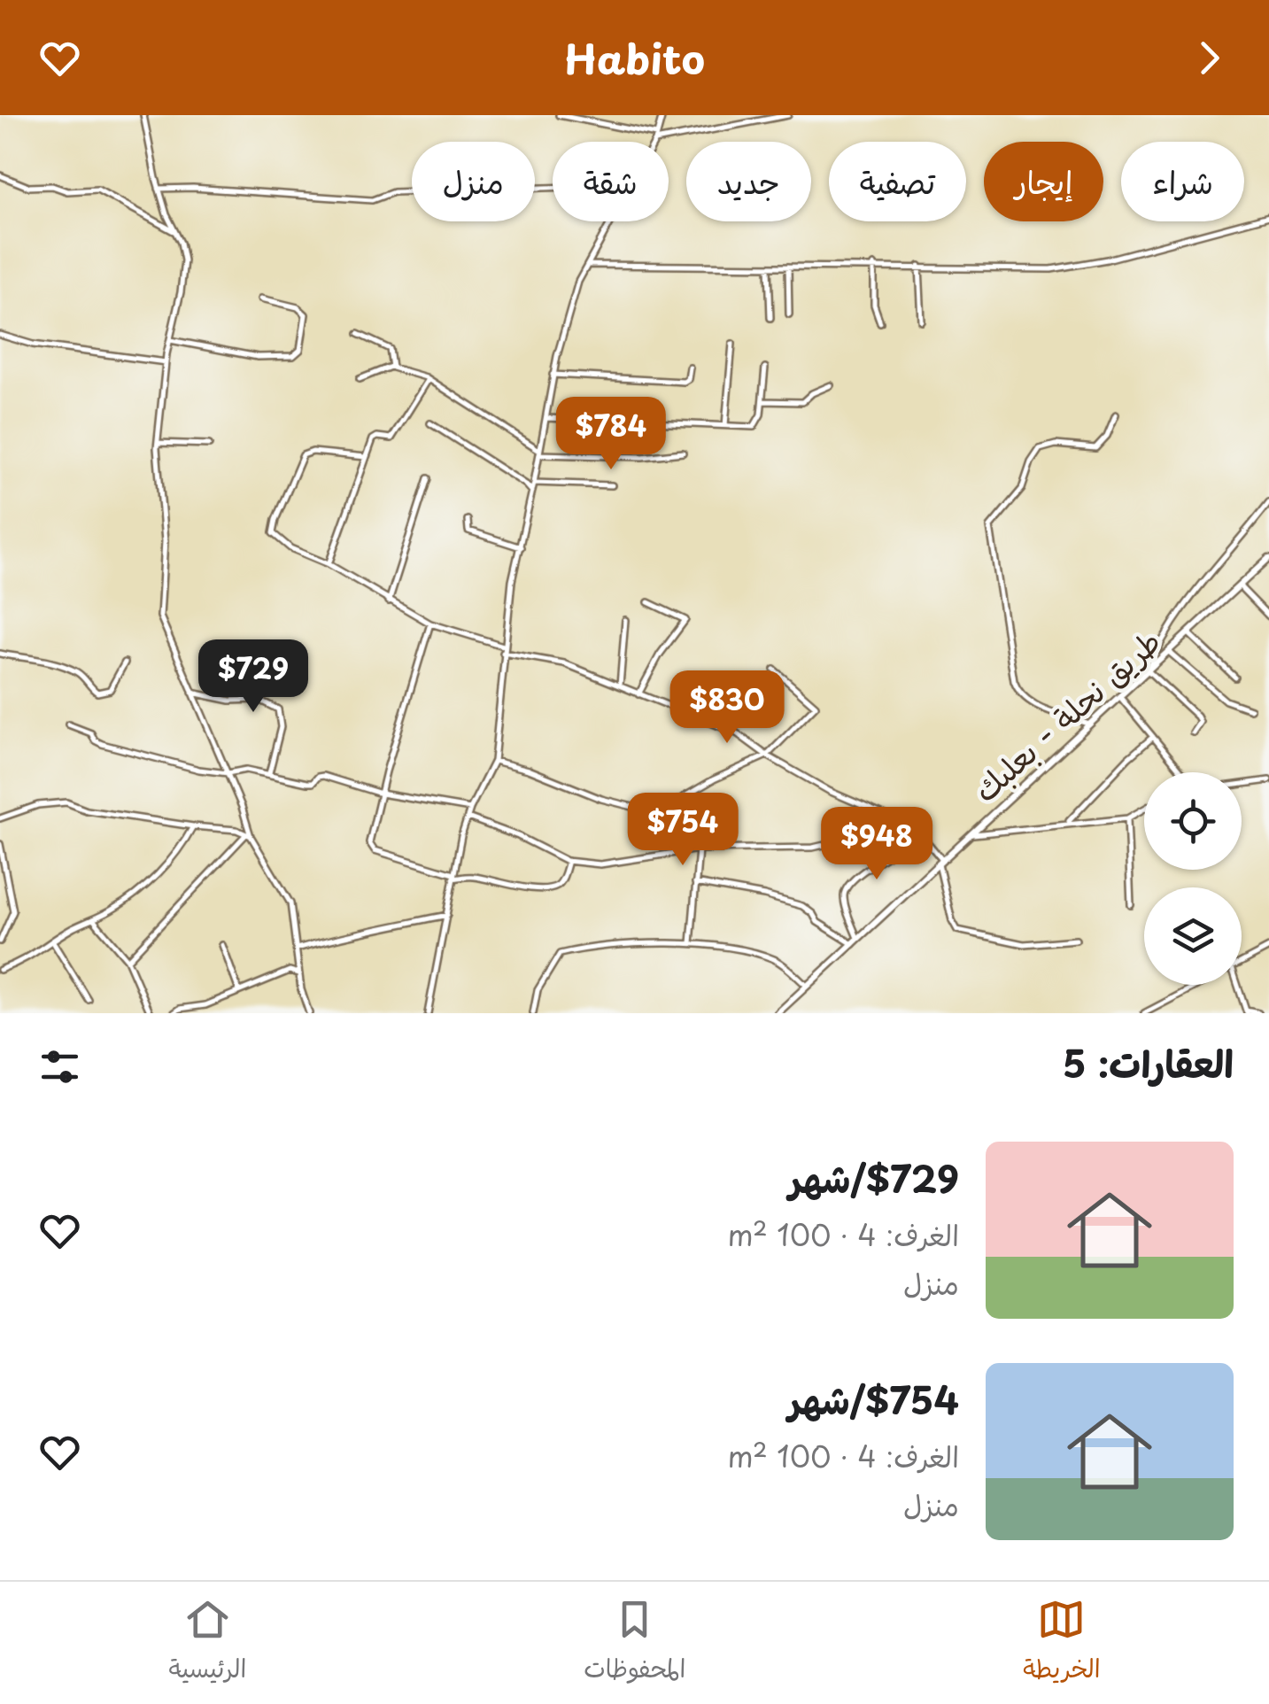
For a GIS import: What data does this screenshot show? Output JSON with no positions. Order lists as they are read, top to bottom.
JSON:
{
  "streets": {
    "street": ["طريق نحلة - بعلبك"]
  },
  "page": {
    "header": "Habito",
    "chip": [
      "شراء",
      "إيجار",
      "تصفية",
      "جديد",
      "شقة",
      "منزل"
    ],
    "price": [
      "$784",
      "$729",
      "$830",
      "$754",
      "$948"
    ],
    "heading": "العقارات: 5",
    "list": [
      {
        "name": "$729/شهر",
        "note": "الغرف: 4 · 100 m² · منزل"
      },
      {
        "name": "$754/شهر",
        "note": "الغرف: 4 · 100 m² · منزل"
      }
    ],
    "tabs": ["الخريطة", "المحفوظات", "الرئيسية"]
  }
}
